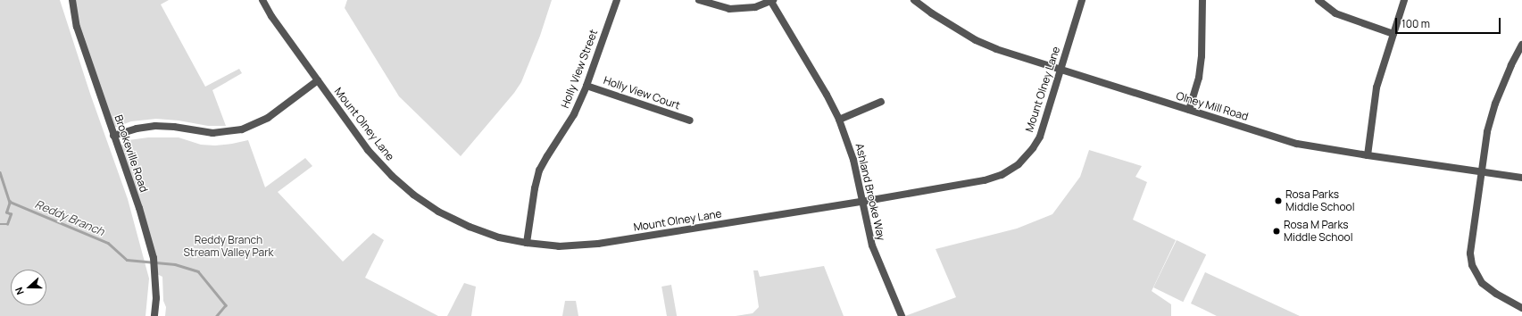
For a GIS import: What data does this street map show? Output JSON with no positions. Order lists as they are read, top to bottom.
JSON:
{
  "streets": {
    "street": [
      "Holly View Street",
      "Mount Olney Lane",
      "Holly View Court",
      "Olney Mill Road",
      "Brookeville Road",
      "Ashland Brooke Way"
    ]
  },
  "crossings": [
    ["Holly View Street", "Mount Olney Lane"],
    ["Holly View Street", "Holly View Court"],
    ["Mount Olney Lane", "Olney Mill Road"],
    ["Mount Olney Lane", "Ashland Brooke Way"]
  ],
  "water": ["Reddy Branch"],
  "parks": ["Reddy Branch Stream Valley Park"],
  "places": ["Rosa Parks Middle School", "Rosa M Parks Middle School"],
  "scale_bar": "100 m",
  "north": "left"
}
